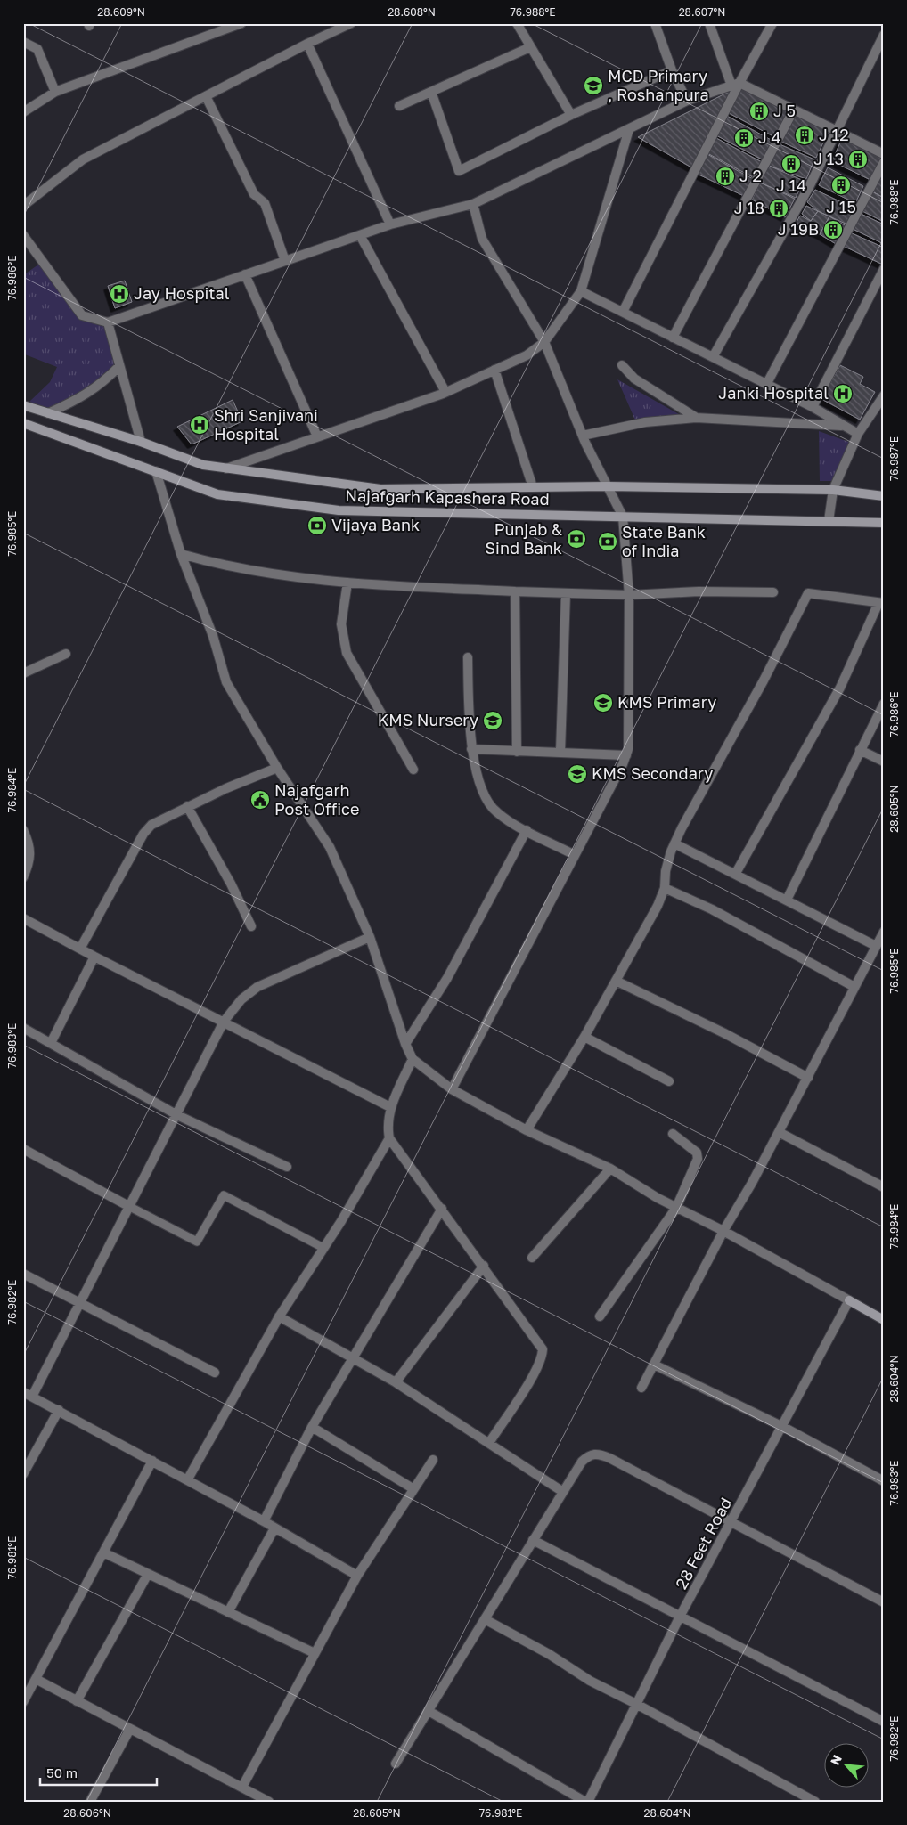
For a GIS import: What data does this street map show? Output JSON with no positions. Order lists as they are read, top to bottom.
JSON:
{
  "streets": {
    "main road": ["Najafgarh Kapashera Road"],
    "street": ["28 Feet Road"]
  },
  "places": {
    "school or university": [
      "MCD Primary , Roshanpura",
      "KMS Primary",
      "KMS Nursery",
      "KMS Secondary"
    ],
    "building": [
      "J 5",
      "J 12",
      "J 4",
      "J 13",
      "J 14",
      "J 2",
      "J 15",
      "J 18",
      "J 19B"
    ],
    "hospital": ["Jay Hospital", "Janki Hospital", "Shri Sanjivani Hospital"],
    "bank": ["Vijaya Bank", "Punjab & Sind Bank", "State Bank of India"],
    "public building": ["Najafgarh Post Office"]
  },
  "scale_bar": "50 m",
  "north": "top left",
  "coordinates": [
    "28.609°N",
    "28.608°N",
    "76.988°E",
    "28.607°N",
    "76.986°E",
    "76.987°E",
    "76.985°E",
    "76.984°E",
    "28.605°N",
    "76.983°E",
    "76.982°E",
    "28.604°N",
    "76.981°E",
    "28.606°N"
  ]
}
